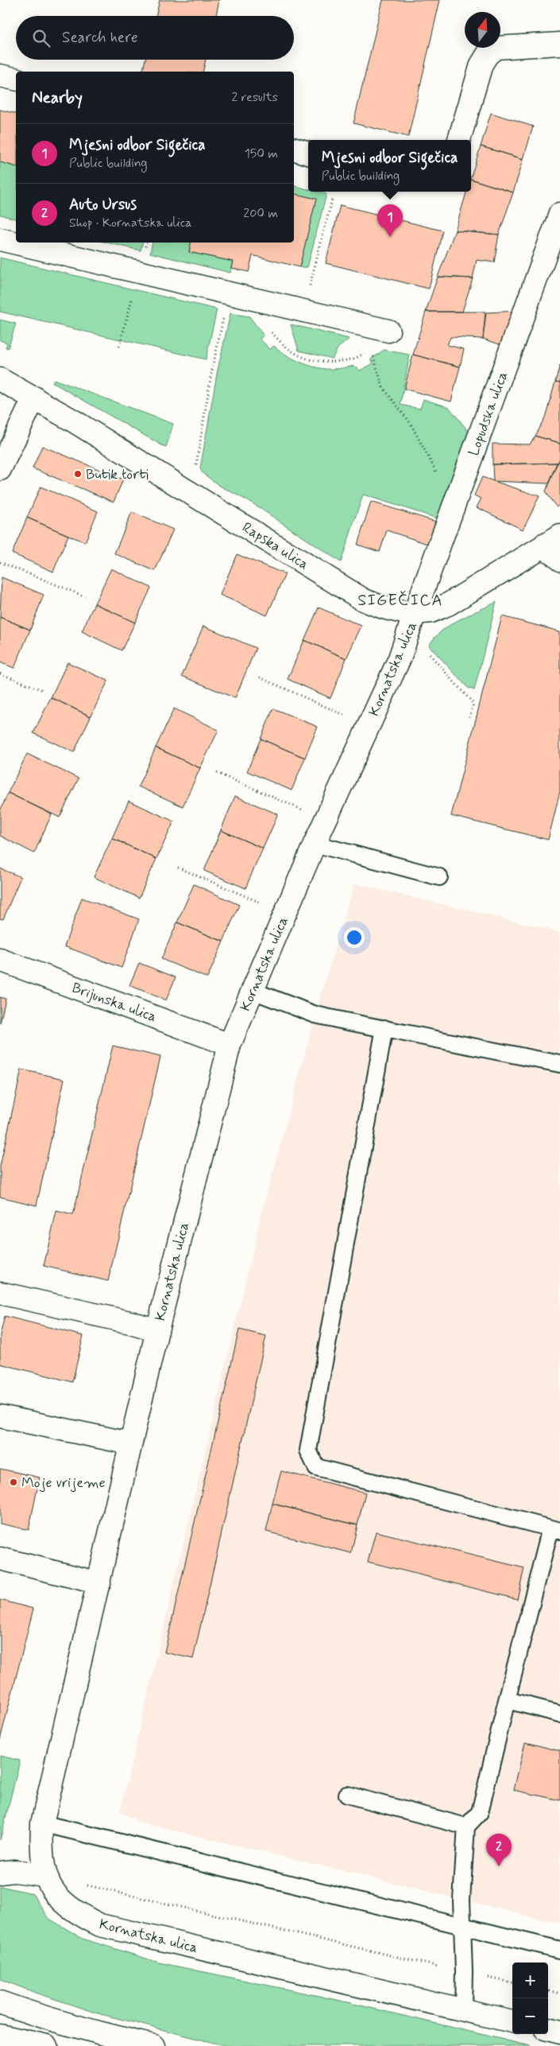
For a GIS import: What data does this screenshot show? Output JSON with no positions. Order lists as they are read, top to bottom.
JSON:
{
  "streets": {
    "street": [
      "Lopudska ulica",
      "Rapska ulica",
      "Kornatska ulica",
      "Brijunska ulica"
    ]
  },
  "crossings": [
    ["Lopudska ulica", "Rapska ulica"],
    ["Lopudska ulica", "Kornatska ulica"],
    ["Rapska ulica", "Kornatska ulica"],
    ["Kornatska ulica", "Brijunska ulica"]
  ],
  "districts": ["SIGEČICA"],
  "places": ["Butik torti", "Moje vrijeme"],
  "north": "top",
  "page": {
    "search": "Search here",
    "heading": ["Nearby", "2 results"],
    "list": [
      {
        "mark": "1",
        "name": "Mjesni odbor Sigečica",
        "note": "Public building",
        "value": "150 m"
      },
      {
        "mark": "2",
        "name": "Auto Ursus",
        "note": "Shop · Kornatska ulica",
        "value": "200 m"
      }
    ],
    "popup": ["Mjesni odbor Sigečica", "Public building"],
    "pins": ["1", "2"],
    "map_buttons": ["+", "−"]
  }
}
